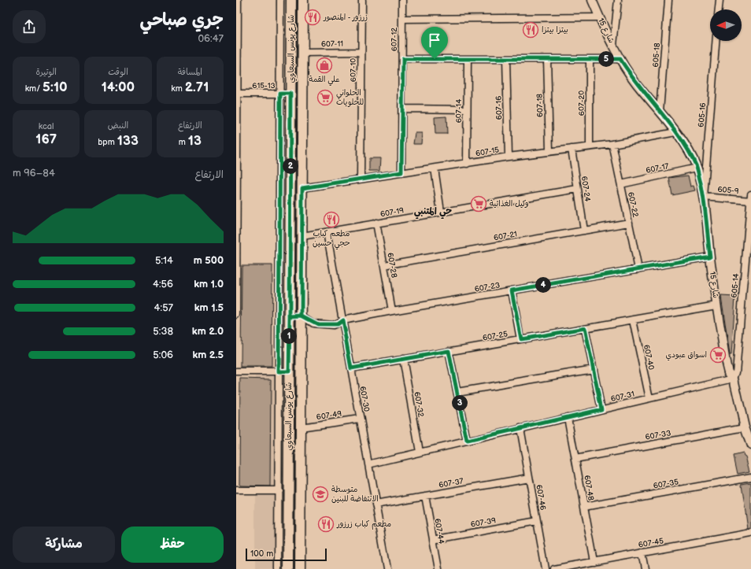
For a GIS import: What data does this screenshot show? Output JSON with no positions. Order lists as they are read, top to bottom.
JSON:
{
  "streets": {
    "main road": ["شارع يونس السبعاوي"],
    "street": [
      "شارع 15",
      "607-12",
      "607-11",
      "605-18",
      "607-10",
      "615-13",
      "607-20",
      "607-18",
      "607-16",
      "607-14",
      "605-16",
      "607-15",
      "607-17",
      "607-24",
      "605-9",
      "607-22",
      "607-19",
      "607-21",
      "607-28",
      "605-14",
      "607-23",
      "607-25",
      "607-40",
      "607-31",
      "607-30",
      "607-32",
      "607-49",
      "607-33",
      "607-37",
      "607-35",
      "607-48",
      "607-46",
      "607-39",
      "607-44",
      "607-45"
    ]
  },
  "crossings": [
    ["شارع 15", "605-18"],
    ["شارع 15", "605-16"],
    ["شارع 15", "607-15"],
    ["شارع 15", "607-17"],
    ["شارع 15", "605-9"],
    ["شارع 15", "605-14"],
    ["شارع 15", "607-23"],
    ["شارع 15", "607-25"],
    ["شارع 15", "607-31"],
    ["شارع 15", "607-33"],
    ["607-12", "607-15"],
    ["607-11", "شارع يونس السبعاوي"],
    ["607-11", "607-10"],
    ["شارع يونس السبعاوي", "615-13"],
    ["شارع يونس السبعاوي", "607-15"],
    ["شارع يونس السبعاوي", "607-19"],
    ["شارع يونس السبعاوي", "607-23"],
    ["شارع يونس السبعاوي", "607-49"],
    ["607-10", "607-15"],
    ["607-20", "607-15"],
    ["607-18", "607-15"],
    ["607-16", "607-15"],
    ["607-14", "607-15"],
    ["605-16", "605-9"],
    ["607-15", "607-24"],
    ["607-15", "607-22"],
    ["607-17", "607-22"],
    ["607-24", "607-19"],
    ["607-24", "607-21"],
    ["605-9", "605-14"],
    ["607-22", "607-21"],
    ["607-22", "607-23"],
    ["607-19", "607-28"],
    ["607-19", "607-30"],
    ["607-21", "607-28"],
    ["607-28", "607-23"],
    ["605-14", "607-31"],
    ["607-23", "607-30"],
    ["607-25", "607-40"],
    ["607-25", "607-30"],
    ["607-25", "607-32"],
    ["607-40", "607-31"],
    ["607-31", "607-30"],
    ["607-31", "607-32"],
    ["607-31", "607-48"],
    ["607-31", "607-46"],
    ["607-30", "607-49"],
    ["607-30", "607-37"],
    ["607-33", "607-48"],
    ["607-37", "607-46"],
    ["607-37", "607-44"],
    ["607-35", "607-48"],
    ["607-48", "607-45"],
    ["607-46", "607-39"],
    ["607-39", "607-44"]
  ],
  "districts": ["حي المتنبي"],
  "places": {
    "restaurant": [
      "زرزور - المنصور",
      "بيتزا بيتزا",
      "مطعم كباب حجي حسين",
      "مطعم كباب زرزور"
    ],
    "shop": ["علي القمة"],
    "supermarket": ["الحلواني للحلويات", "وكيل الغذائية", "اسواق عبودي"],
    "school or university": ["متوسطة الانتفاضة للبنين"]
  },
  "scale_bar": "100 m",
  "north": "left",
  "page": {
    "heading": ["جري صباحي", "06:47"],
    "pins": [
      "5",
      "2",
      "4",
      "1",
      "3"
    ],
    "stats": [
      ["المسافة", "2.71 km"],
      ["الوقت", "14:00"],
      ["الوتيرة", "5:10 /km"],
      ["الارتفاع", "13 m"],
      ["النبض", "133 bpm"],
      ["kcal", "167"]
    ],
    "chart": ["الارتفاع", "84–96 m"],
    "list": [
      {
        "name": "500 m",
        "note": "5:14"
      },
      {
        "name": "1.0 km",
        "note": "4:56"
      },
      {
        "name": "1.5 km",
        "note": "4:57"
      },
      {
        "name": "2.0 km",
        "note": "5:38"
      },
      {
        "name": "2.5 km",
        "note": "5:06"
      }
    ],
    "buttons": ["حفظ", "مشاركة"],
    "scale": "100 m"
  }
}
